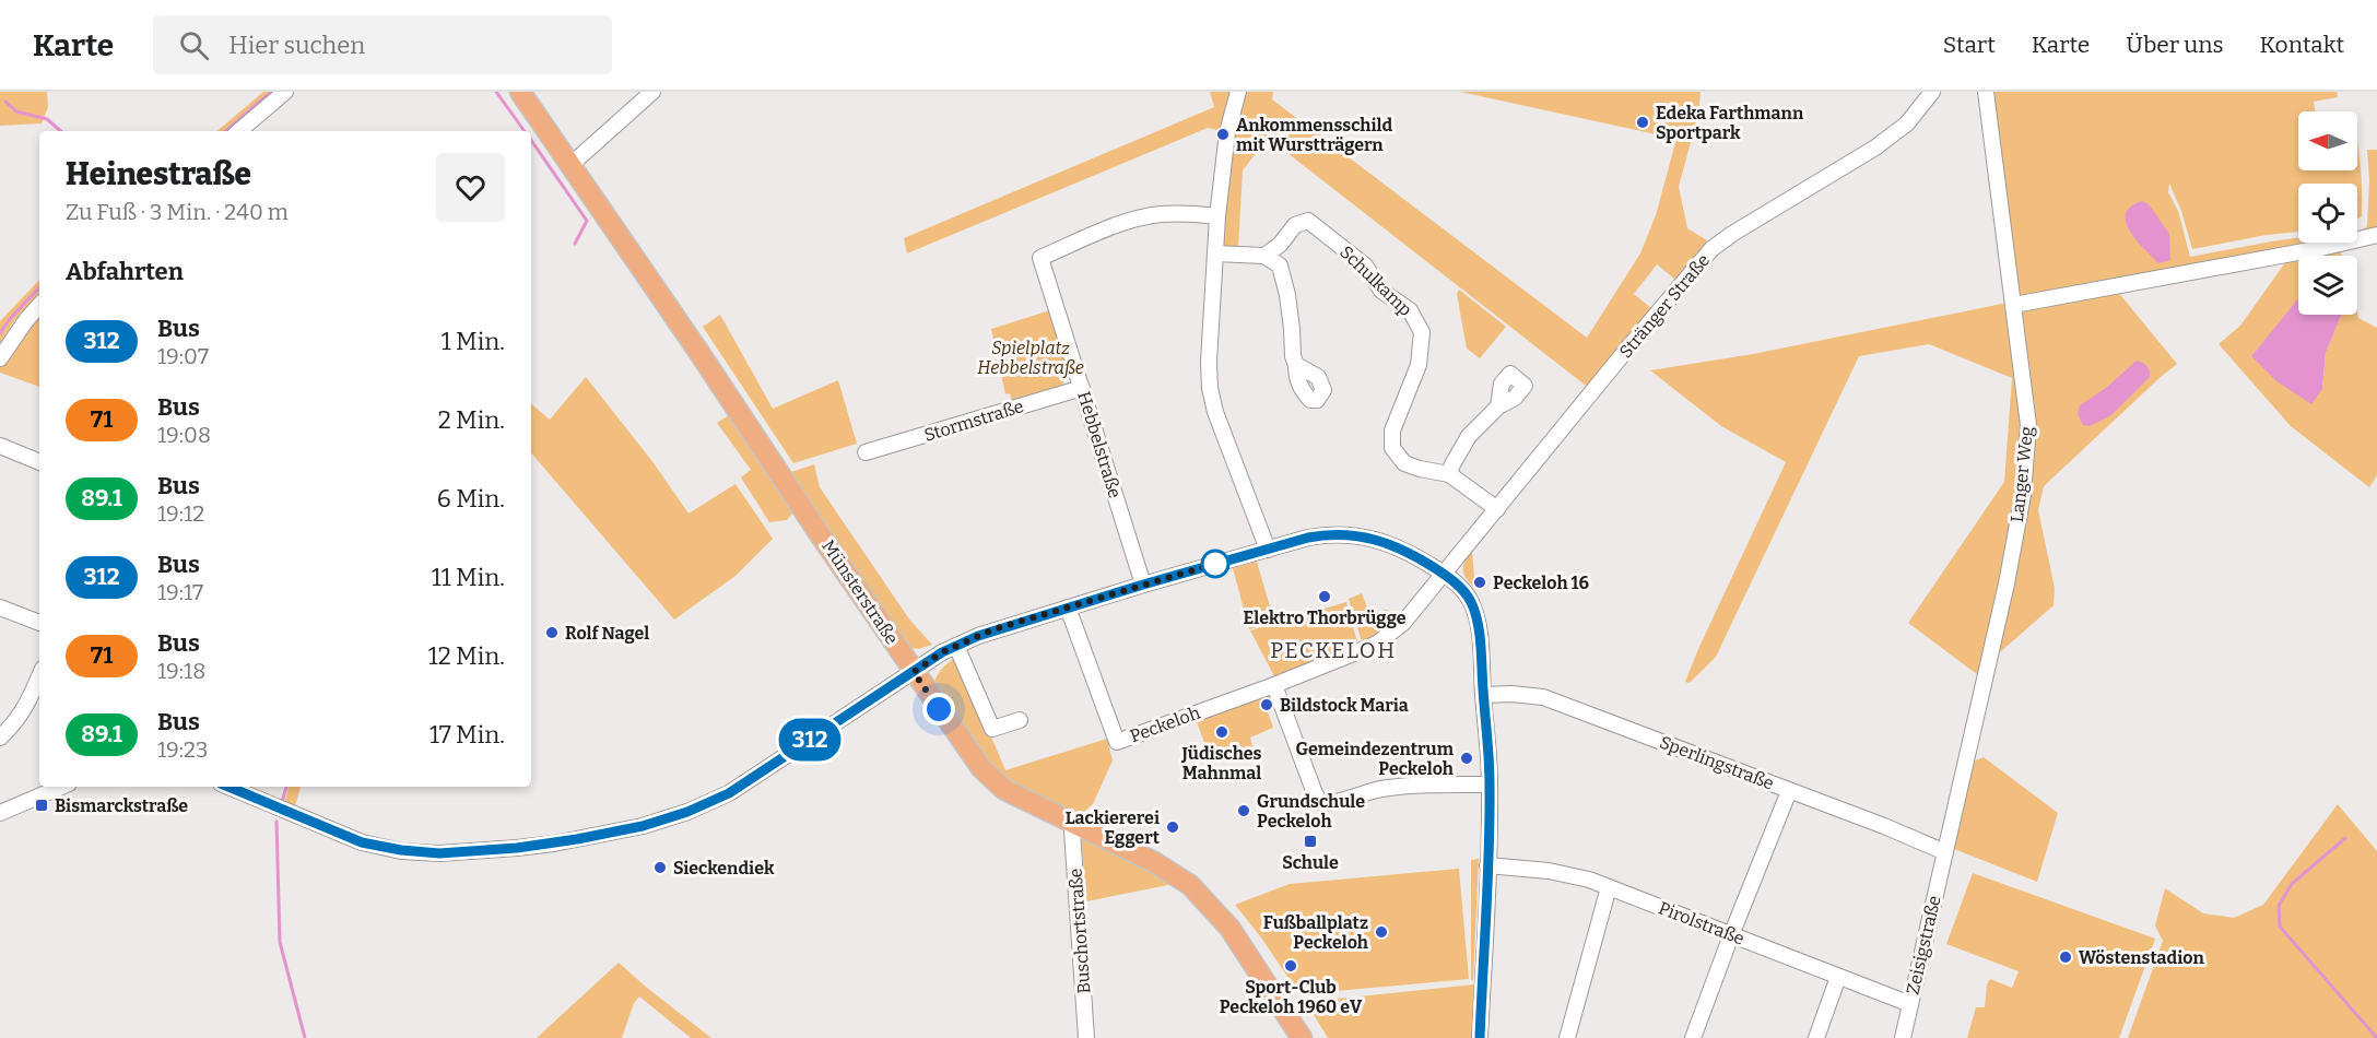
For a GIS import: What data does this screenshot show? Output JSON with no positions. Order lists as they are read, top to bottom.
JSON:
{
  "streets": {
    "main road": ["Münsterstraße"],
    "street": [
      "Schulkamp",
      "Stränger Straße",
      "Stormstraße",
      "Hebbelstraße",
      "Langer Weg",
      "Peckeloh",
      "Sperlingstraße",
      "Pirolstraße",
      "Buschortstraße",
      "Zeisigstraße"
    ]
  },
  "crossings": [
    ["Schulkamp", "Stränger Straße"],
    ["Stränger Straße", "Peckeloh"],
    ["Stormstraße", "Hebbelstraße"],
    ["Langer Weg", "Sperlingstraße"],
    ["Langer Weg", "Zeisigstraße"],
    ["Münsterstraße", "Buschortstraße"],
    ["Sperlingstraße", "Zeisigstraße"],
    ["Pirolstraße", "Zeisigstraße"]
  ],
  "districts": ["PECKELOH"],
  "parks": ["Spielplatz Hebbelstraße"],
  "places": {
    "other": [
      "Edeka Farthmann Sportpark",
      "Ankommensschild mit Wurstträgern",
      "Peckeloh 16",
      "Elektro Thorbrügge",
      "Rolf Nagel",
      "Bildstock Maria",
      "Jüdisches Mahnmal",
      "Gemeindezentrum Peckeloh",
      "Grundschule Peckeloh",
      "Lackiererei Eggert",
      "Sieckendiek",
      "Fußballplatz Peckeloh",
      "Wöstenstadion",
      "Sport-Club Peckeloh 1960 eV"
    ],
    "transit": ["Bismarckstraße", "Schule"]
  },
  "lines": ["bus line 312"],
  "north": "left",
  "page": {
    "header": "Karte",
    "search": "Hier suchen",
    "nav": [
      "Start",
      "Karte",
      "Über uns",
      "Kontakt"
    ],
    "on_map": "312",
    "heading": [
      ["Heinestraße", "Zu Fuß · 3 Min. · 240 m"],
      "Abfahrten"
    ],
    "list": [
      {
        "mark": "312",
        "name": "Bus",
        "note": "19:07",
        "value": "1 Min."
      },
      {
        "mark": "71",
        "name": "Bus",
        "note": "19:08",
        "value": "2 Min."
      },
      {
        "mark": "89.1",
        "name": "Bus",
        "note": "19:12",
        "value": "6 Min."
      },
      {
        "mark": "312",
        "name": "Bus",
        "note": "19:17",
        "value": "11 Min."
      },
      {
        "mark": "71",
        "name": "Bus",
        "note": "19:18",
        "value": "12 Min."
      },
      {
        "mark": "89.1",
        "name": "Bus",
        "note": "19:23",
        "value": "17 Min."
      }
    ]
  }
}
